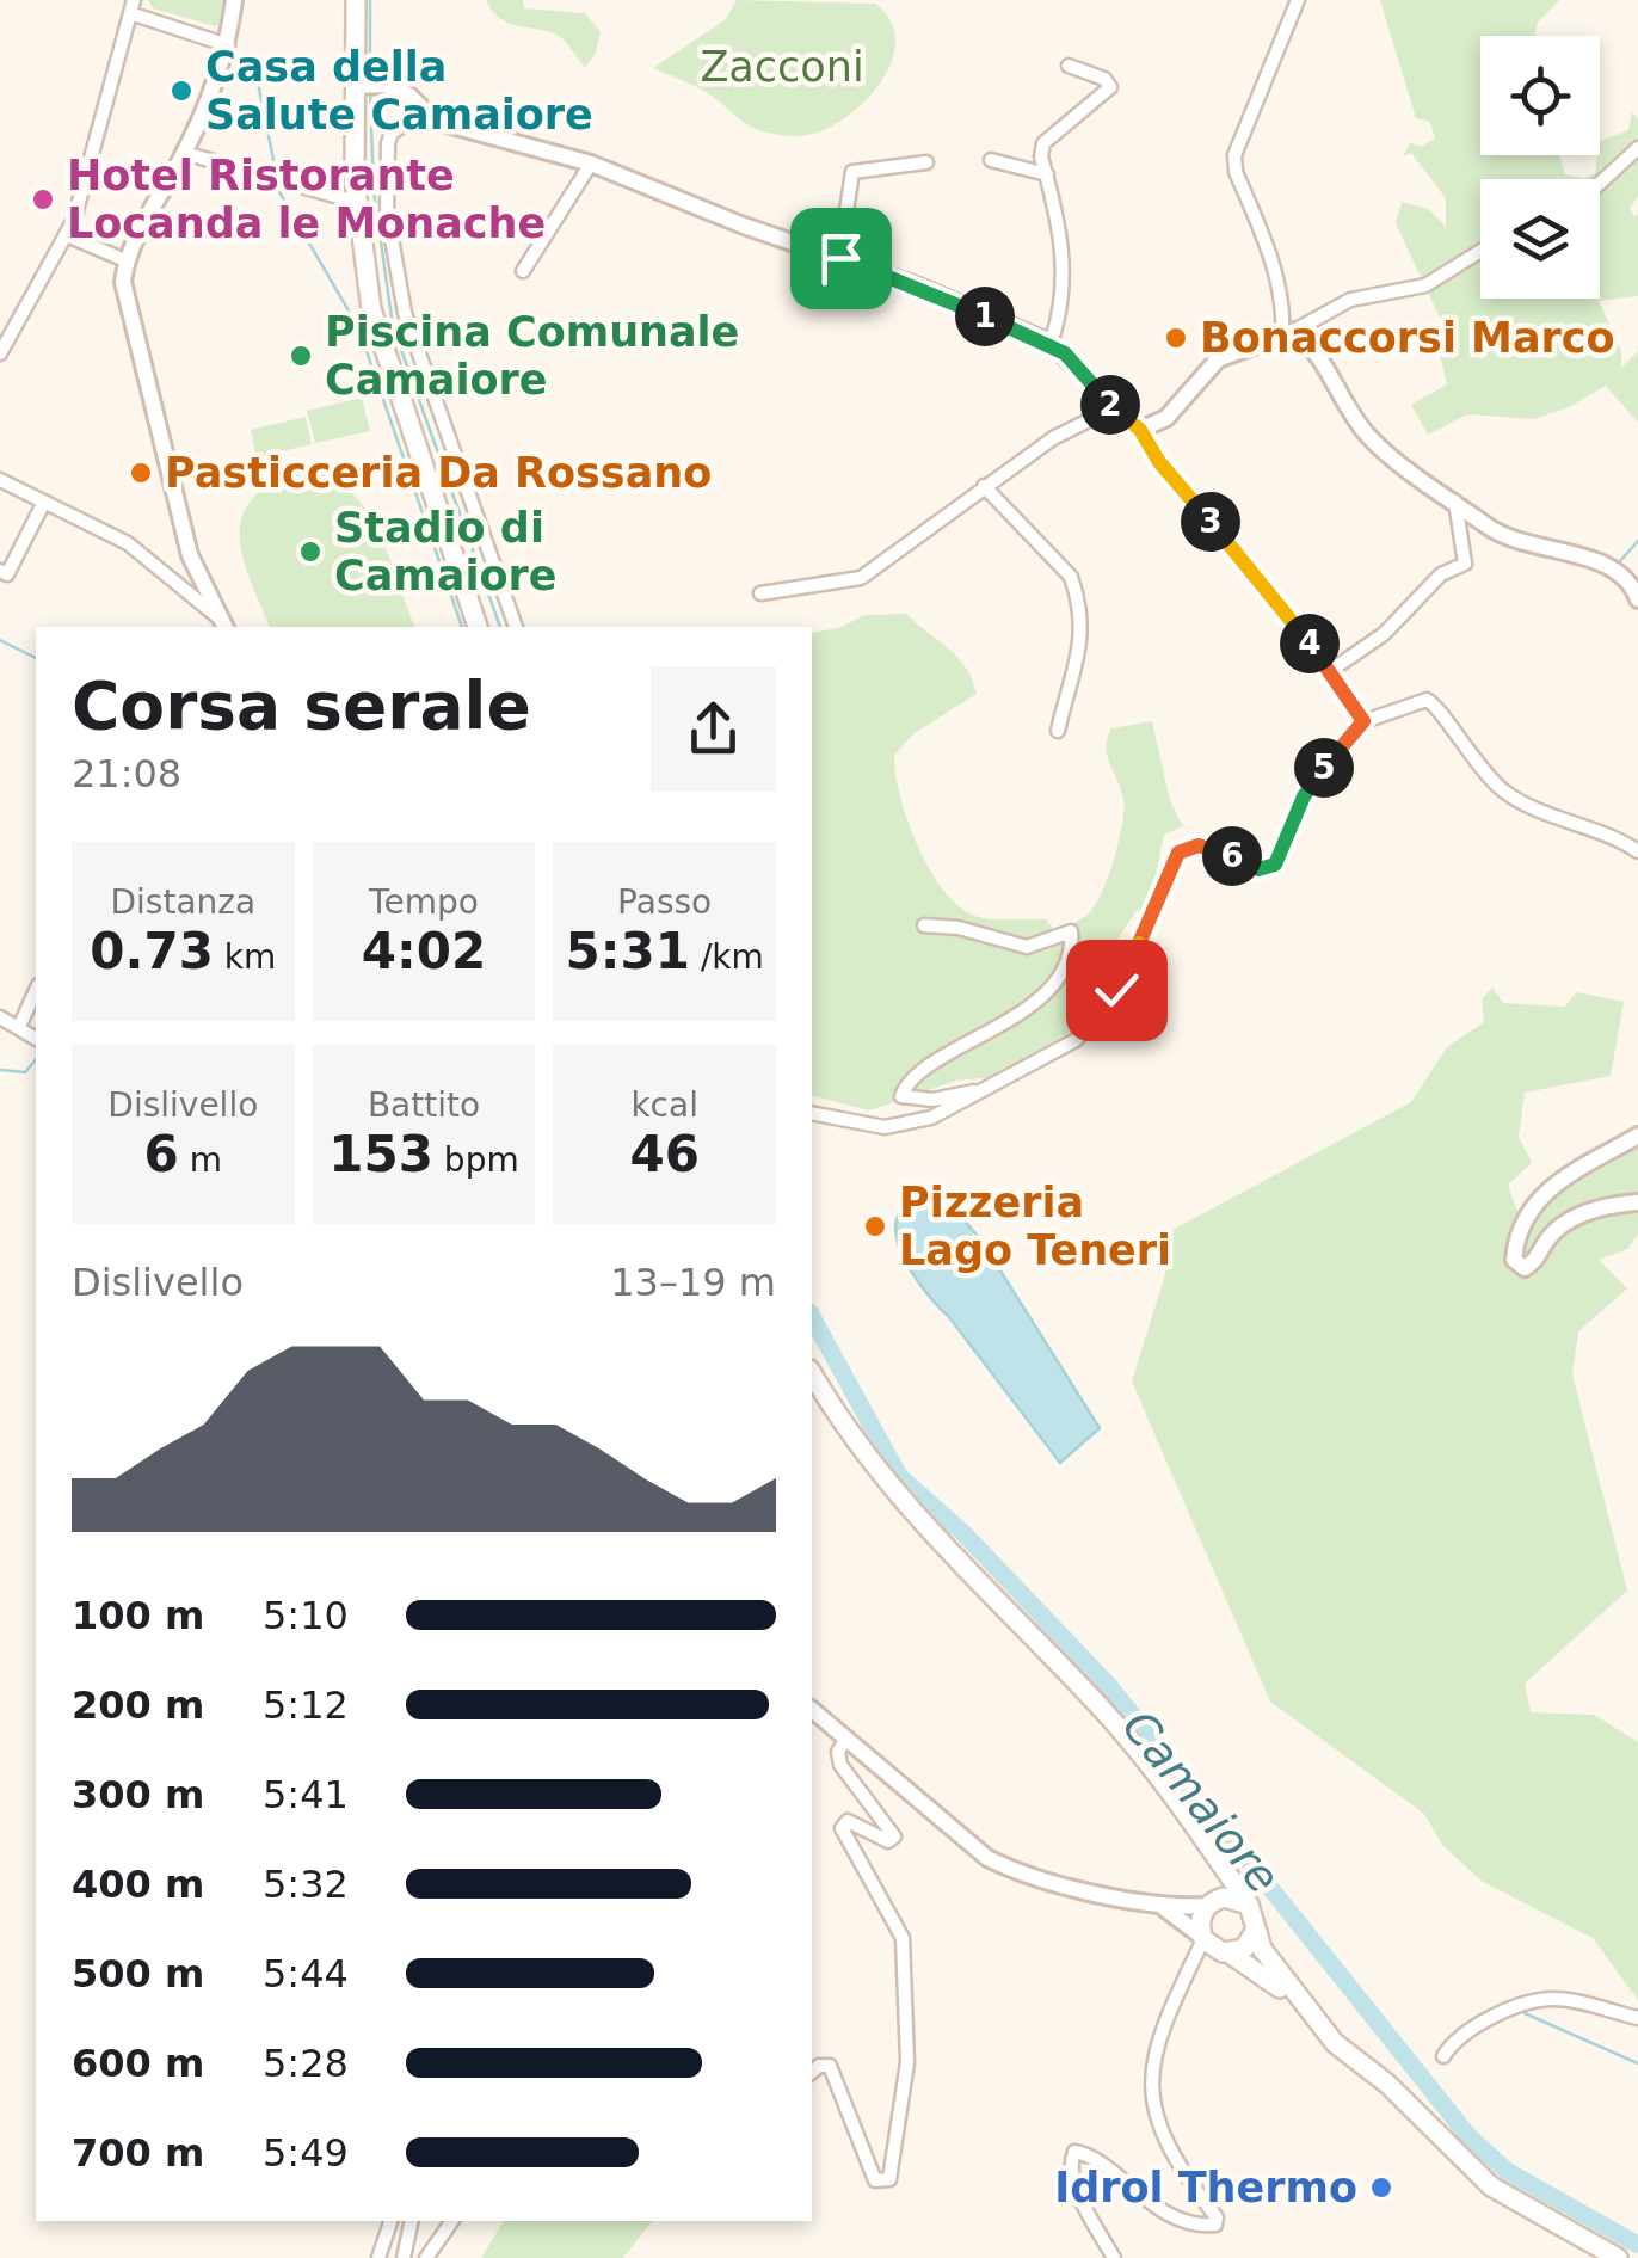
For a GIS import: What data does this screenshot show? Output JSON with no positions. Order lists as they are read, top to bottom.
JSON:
{
  "water": ["Camaiore"],
  "parks": ["Zacconi"],
  "places": [
    "Casa della Salute Camaiore",
    "Hotel Ristorante Locanda le Monache",
    "Bonaccorsi Marco",
    "Piscina Comunale Camaiore",
    "Pasticceria Da Rossano",
    "Stadio di Camaiore",
    "Pizzeria Lago Teneri",
    "Idrol Thermo"
  ],
  "page": {
    "pins": [
      "1",
      "2",
      "3",
      "4",
      "5",
      "6"
    ],
    "heading": ["Corsa serale", "21:08"],
    "stats": [
      ["Distanza", "0.73 km"],
      ["Tempo", "4:02"],
      ["Passo", "5:31 /km"],
      ["Dislivello", "6 m"],
      ["Battito", "153 bpm"],
      ["kcal", "46"]
    ],
    "chart": ["Dislivello", "13–19 m"],
    "list": [
      {
        "name": "100 m",
        "note": "5:10"
      },
      {
        "name": "200 m",
        "note": "5:12"
      },
      {
        "name": "300 m",
        "note": "5:41"
      },
      {
        "name": "400 m",
        "note": "5:32"
      },
      {
        "name": "500 m",
        "note": "5:44"
      },
      {
        "name": "600 m",
        "note": "5:28"
      },
      {
        "name": "700 m",
        "note": "5:49"
      }
    ]
  }
}
